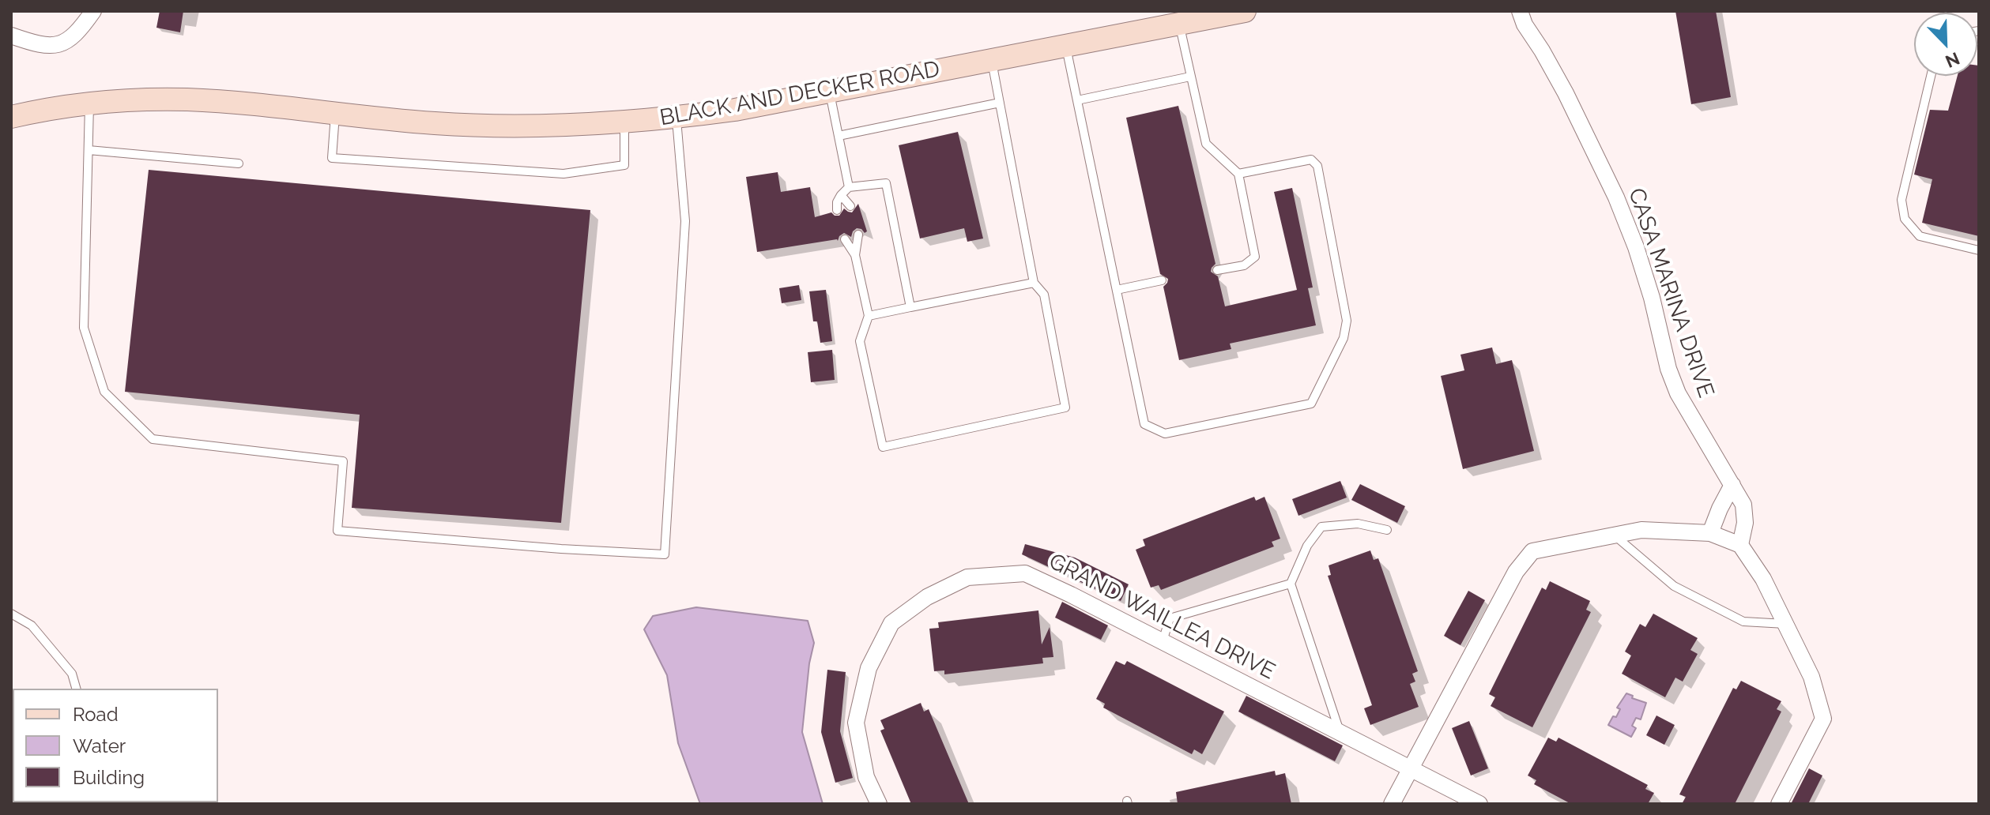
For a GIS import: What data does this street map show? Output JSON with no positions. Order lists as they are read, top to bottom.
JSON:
{
  "streets": {
    "main road": ["BLACK AND DECKER ROAD"],
    "street": ["CASA MARINA DRIVE", "GRAND WAILLEA DRIVE"]
  },
  "legend": ["Road", "Water", "Building"],
  "north": "bottom right"
}
